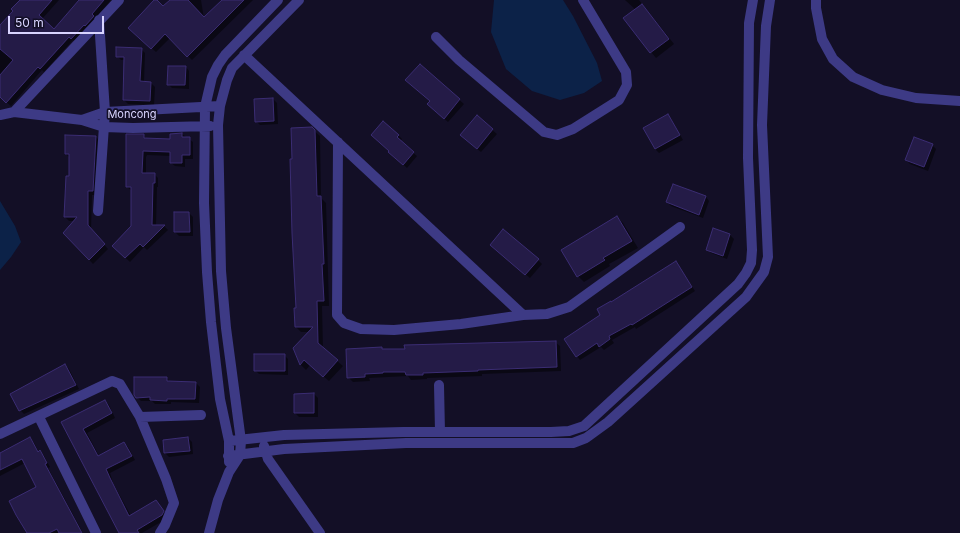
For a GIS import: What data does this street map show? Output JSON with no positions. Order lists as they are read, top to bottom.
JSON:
{
  "streets": {
    "street": ["Moncong"]
  },
  "scale_bar": "50 m"
}
